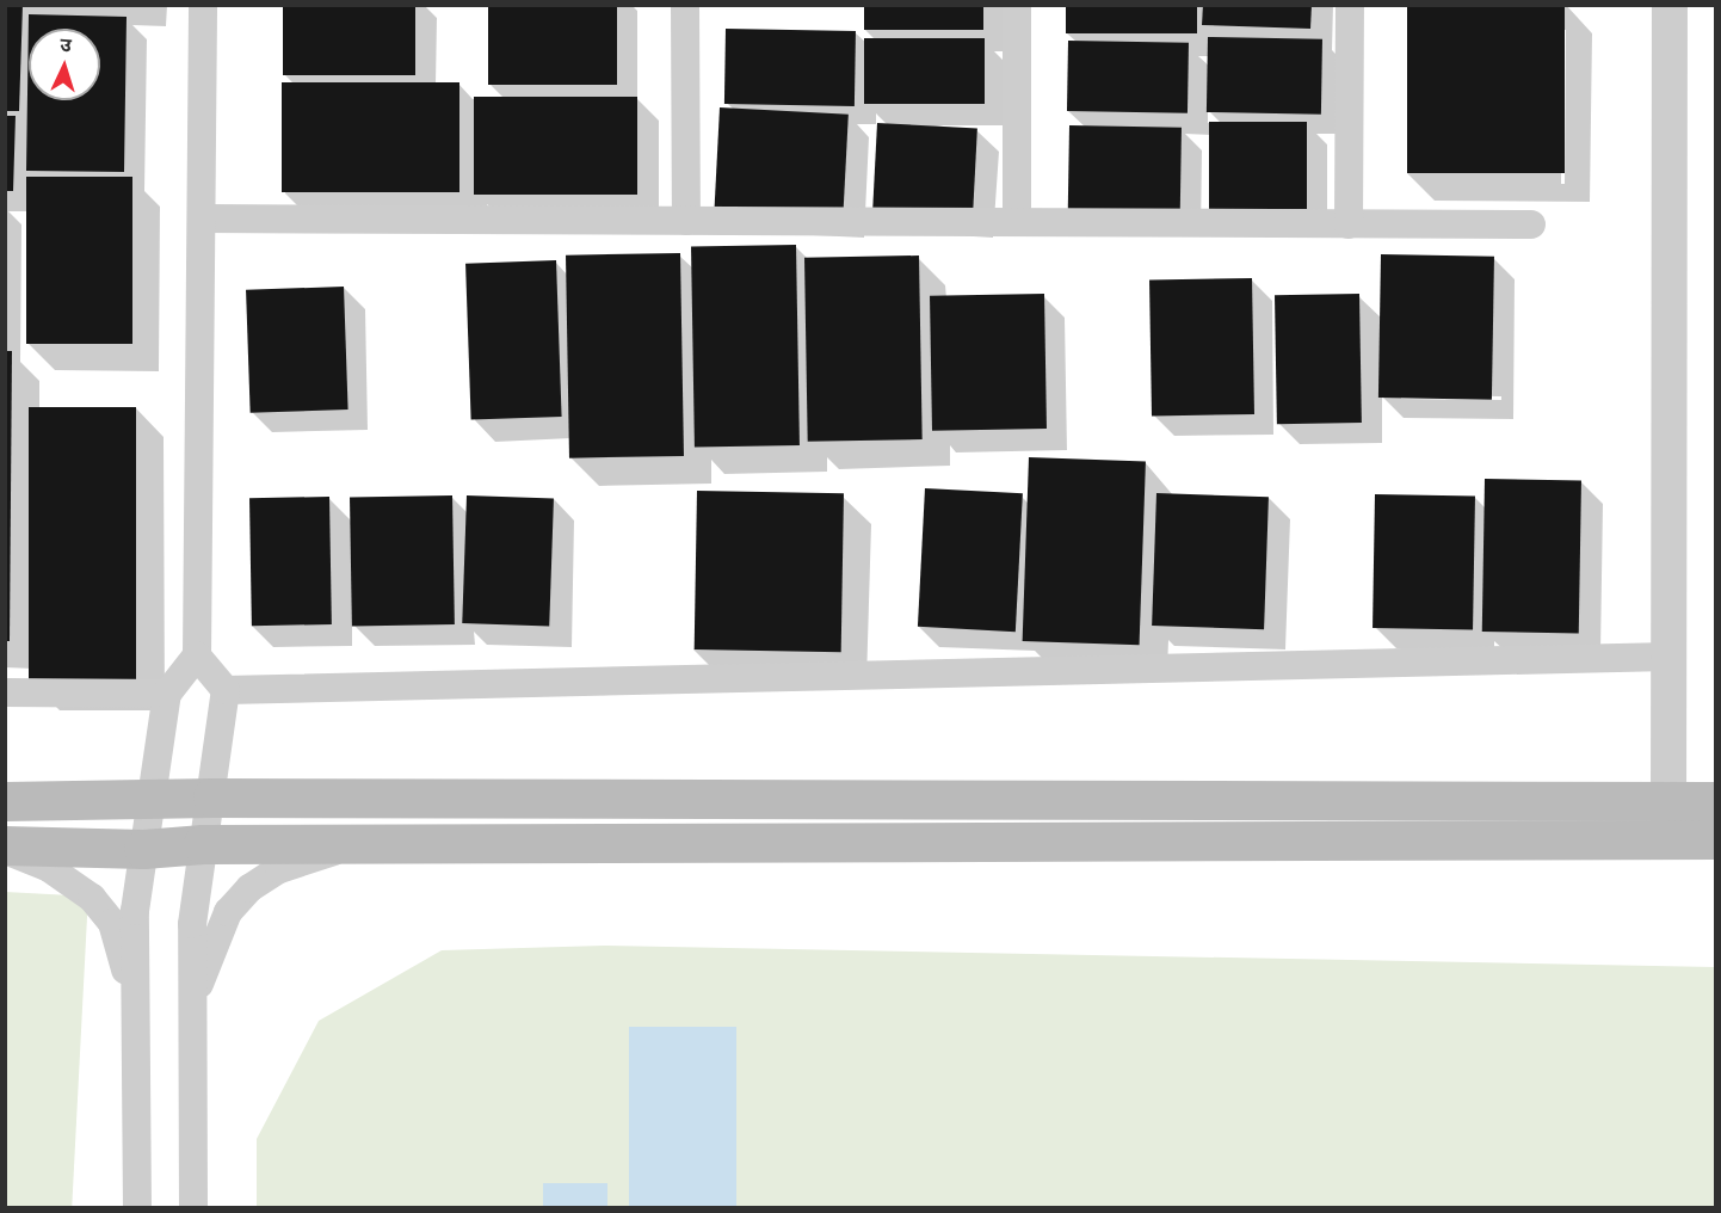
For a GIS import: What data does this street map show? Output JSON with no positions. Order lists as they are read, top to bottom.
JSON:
{
  "north": "top"
}
